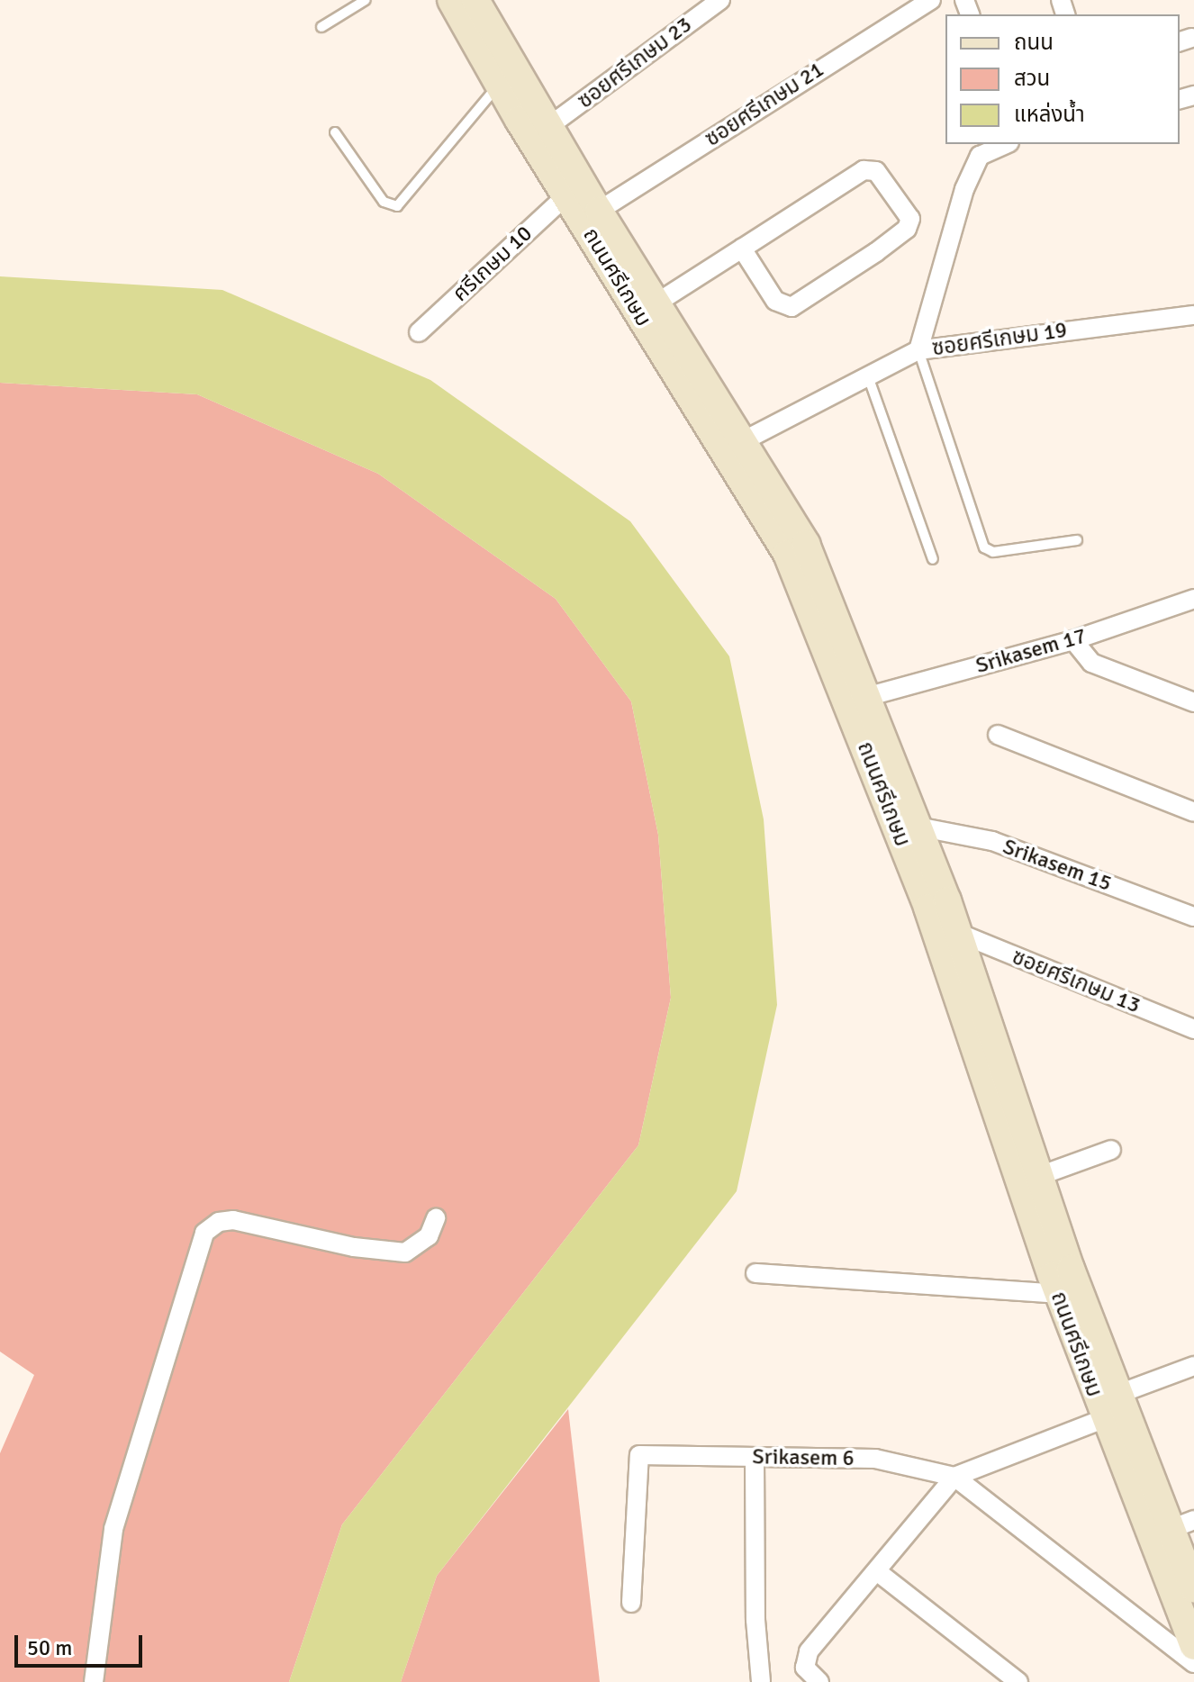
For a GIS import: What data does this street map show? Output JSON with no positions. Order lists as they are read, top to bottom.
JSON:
{
  "streets": {
    "main road": ["ถนนศรีเกษม"],
    "street": [
      "ซอยศรีเกษม 23",
      "ซอยศรีเกษม 21",
      "ศรีเกษม 10",
      "ซอยศรีเกษม 19",
      "Srikasem 17",
      "Srikasem 15",
      "ซอยศรีเกษม 13",
      "Srikasem 6"
    ]
  },
  "crossings": [
    ["ซอยศรีเกษม 23", "ถนนศรีเกษม"],
    ["ซอยศรีเกษม 21", "ถนนศรีเกษม"],
    ["ศรีเกษม 10", "ถนนศรีเกษม"],
    ["ถนนศรีเกษม", "ซอยศรีเกษม 19"],
    ["ถนนศรีเกษม", "Srikasem 17"],
    ["ถนนศรีเกษม", "Srikasem 15"],
    ["ถนนศรีเกษม", "ซอยศรีเกษม 13"]
  ],
  "legend": ["ถนน", "สวน", "แหล่งน้ำ"],
  "scale_bar": "50 m"
}
